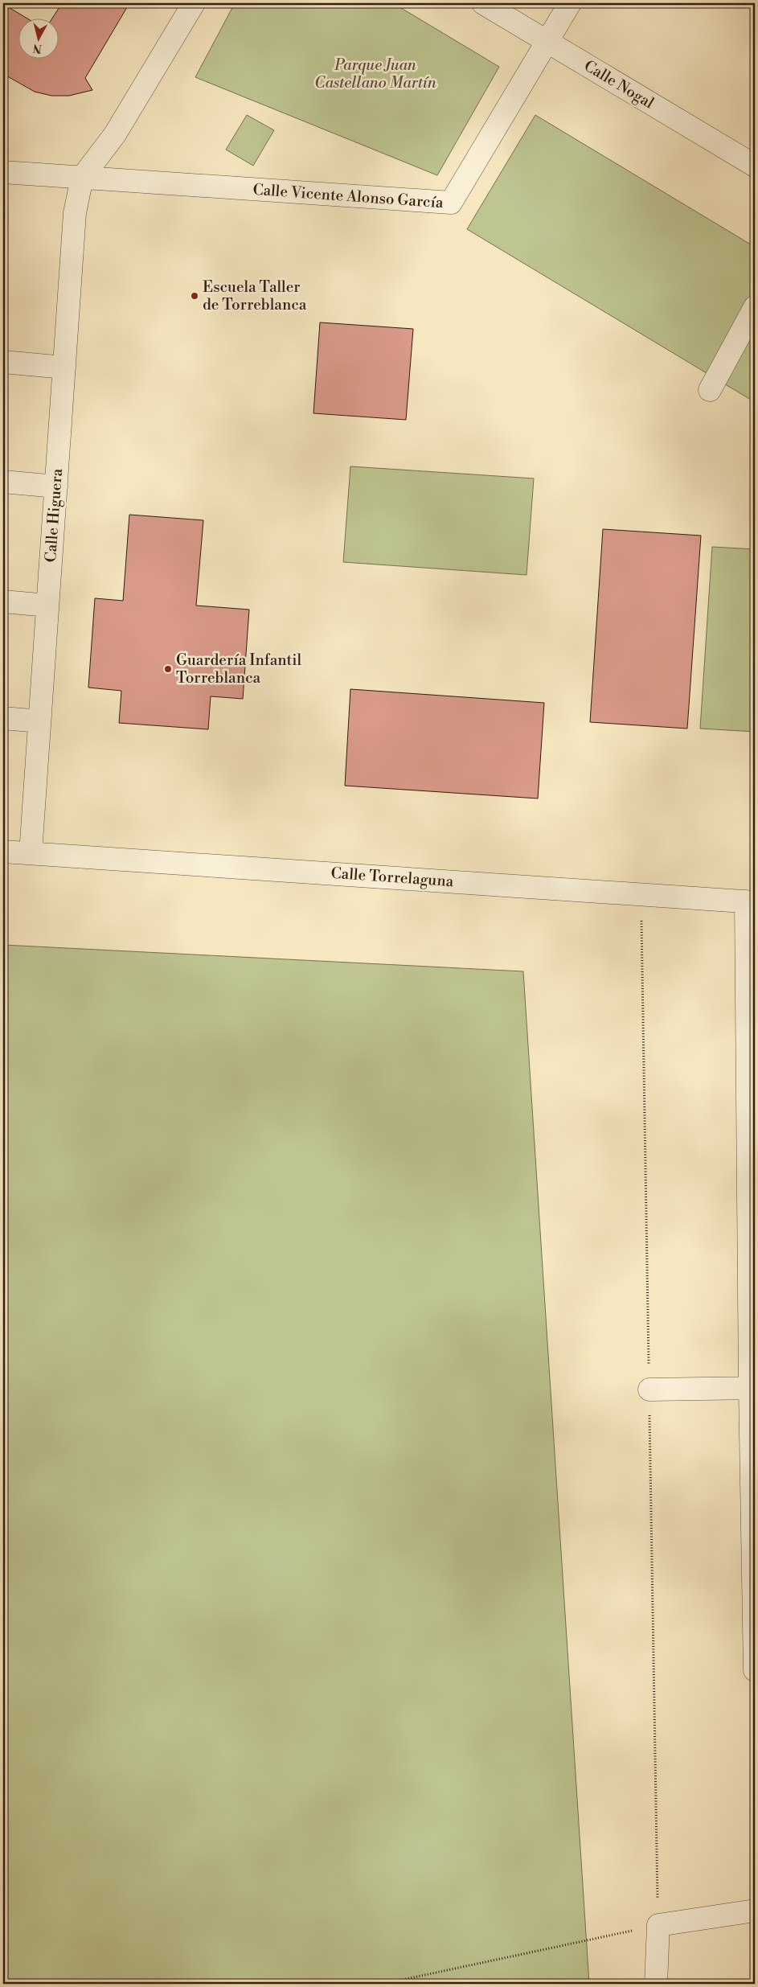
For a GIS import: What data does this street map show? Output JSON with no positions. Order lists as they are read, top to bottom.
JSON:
{
  "streets": {
    "street": [
      "Calle Nogal",
      "Calle Vicente Alonso García",
      "Calle Higuera",
      "Calle Torrelaguna"
    ]
  },
  "crossings": [
    ["Calle Nogal", "Calle Vicente Alonso García"],
    ["Calle Vicente Alonso García", "Calle Higuera"],
    ["Calle Higuera", "Calle Torrelaguna"]
  ],
  "parks": ["Parque Juan Castellano Martín"],
  "places": ["Escuela Taller de Torreblanca", "Guardería Infantil Torreblanca"],
  "north": "bottom"
}
